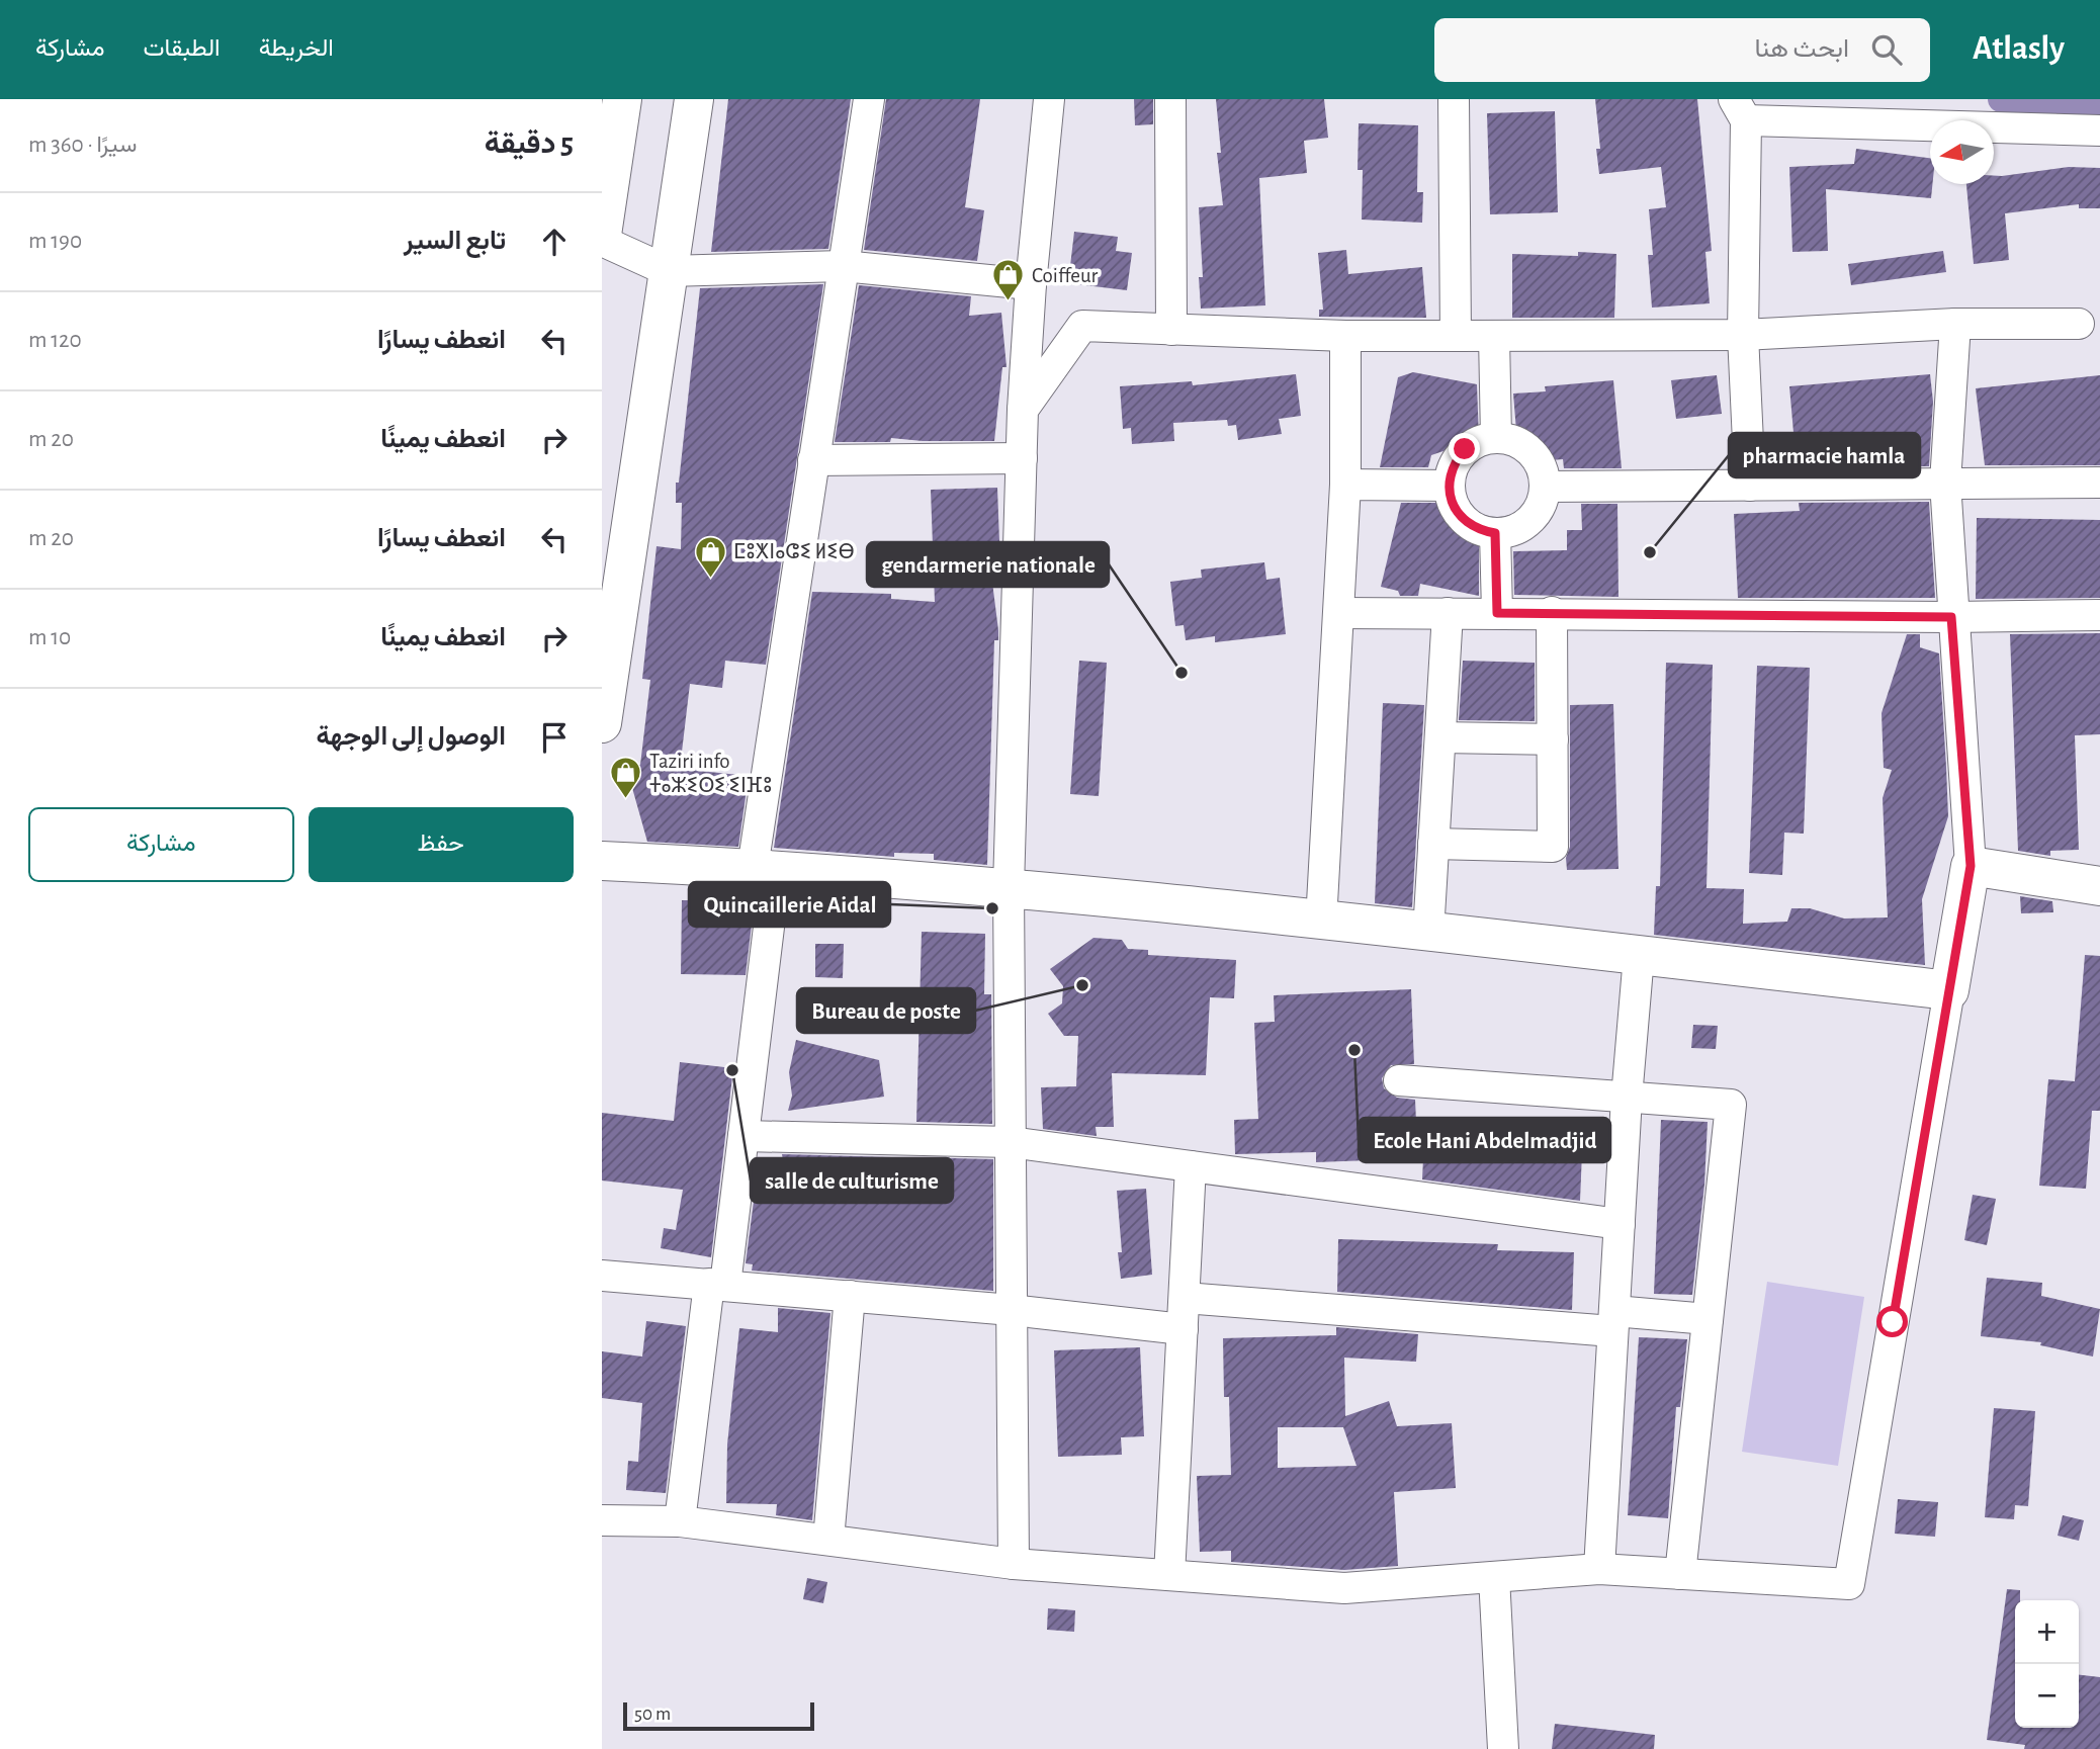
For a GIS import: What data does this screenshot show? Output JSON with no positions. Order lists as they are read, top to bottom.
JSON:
{
  "places": {
    "shop": ["Coiffeur", "ⵎⵓⵅⵏⴰⵛⵉ ⵍⵉⴱ", "Taziri info ⵜⴰⵣⵉⵔⵉ ⵉⵏⴼⵓ"],
    "other": [
      "pharmacie hamla",
      "gendarmerie nationale",
      "Quincaillerie Aidal",
      "Bureau de poste",
      "Ecole Hani Abdelmadjid",
      "salle de culturisme"
    ]
  },
  "scale_bar": "50 m",
  "north": "left",
  "page": {
    "header": "Atlasly",
    "search": "ابحث هنا",
    "nav": ["الخريطة", "الطبقات", "مشاركة"],
    "heading": ["5 دقيقة", "سيرًا · 360 m"],
    "list": [
      ["تابع السير", "190 m"],
      ["انعطف يسارًا", "120 m"],
      ["انعطف يمينًا", "20 m"],
      ["انعطف يسارًا", "20 m"],
      ["انعطف يمينًا", "10 m"],
      "الوصول إلى الوجهة"
    ],
    "buttons": ["حفظ", "مشاركة"],
    "map_buttons": ["+", "−"],
    "scale": "50 m"
  }
}
